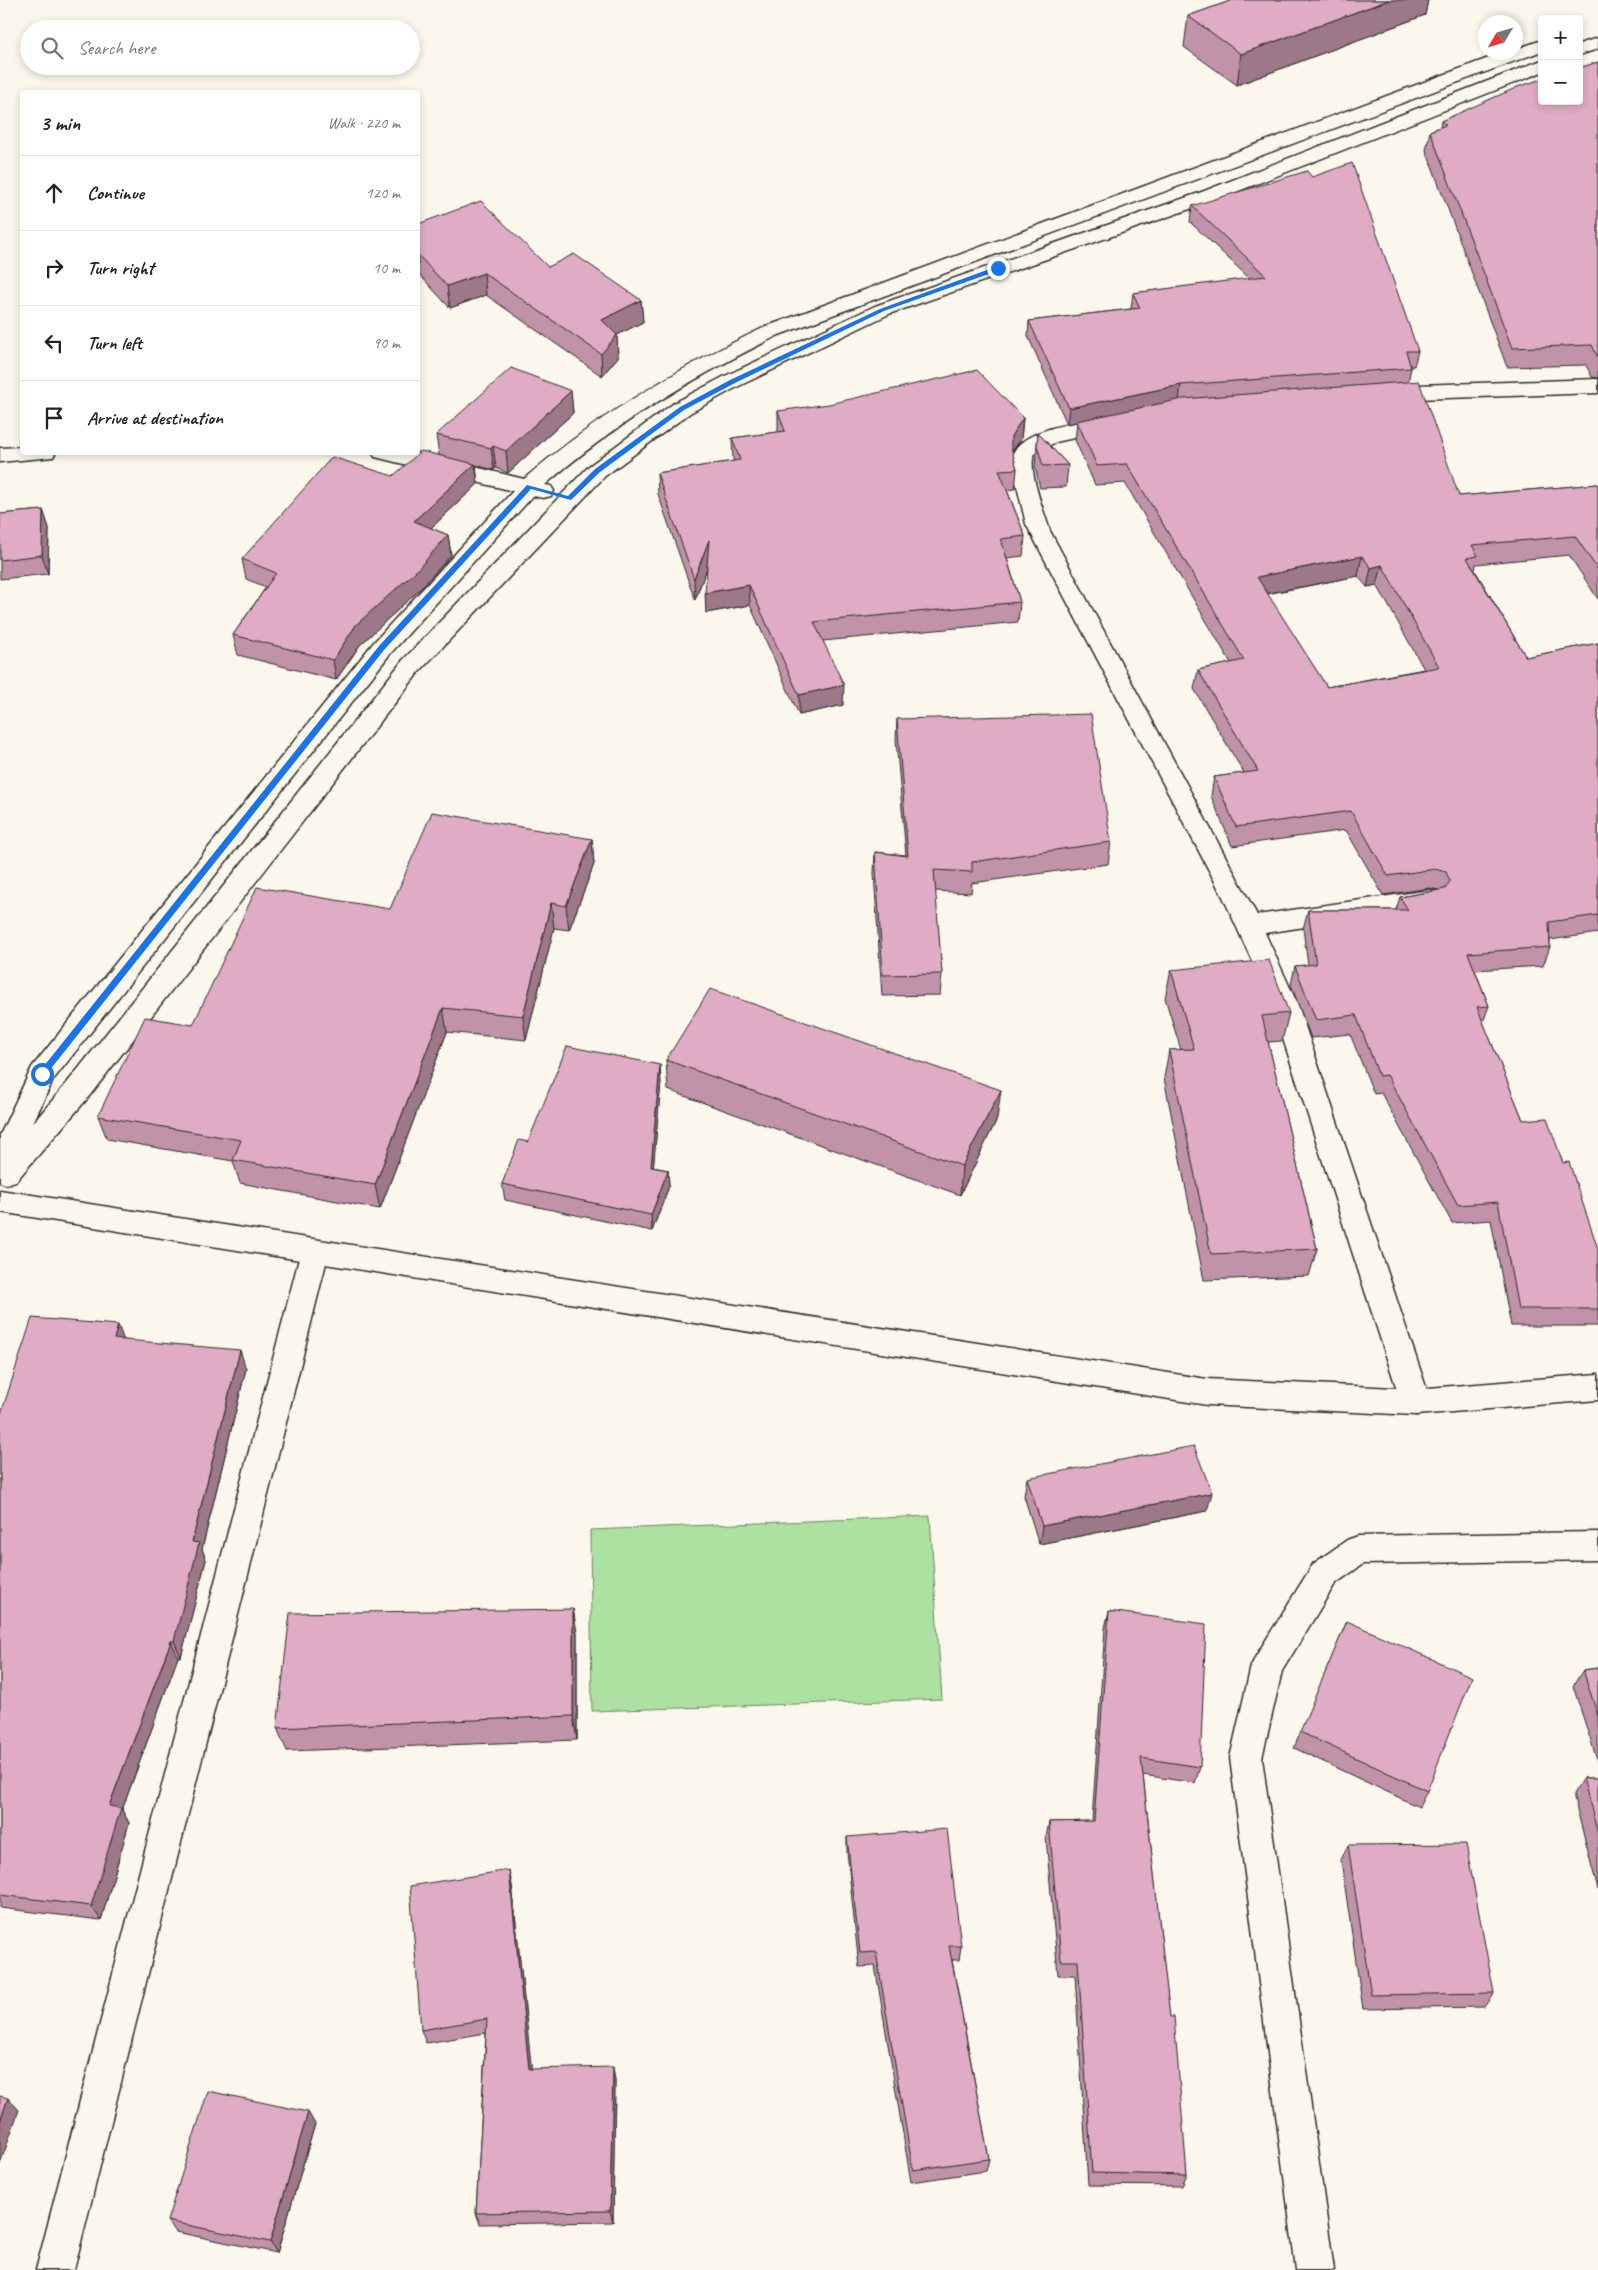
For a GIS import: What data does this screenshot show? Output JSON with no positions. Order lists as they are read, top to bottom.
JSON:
{
  "north": "bottom left",
  "page": {
    "map_buttons": ["+", "−"],
    "search": "Search here",
    "heading": ["3 min", "Walk · 220 m"],
    "list": [
      ["Continue", "120 m"],
      ["Turn right", "10 m"],
      ["Turn left", "90 m"],
      "Arrive at destination"
    ]
  }
}
